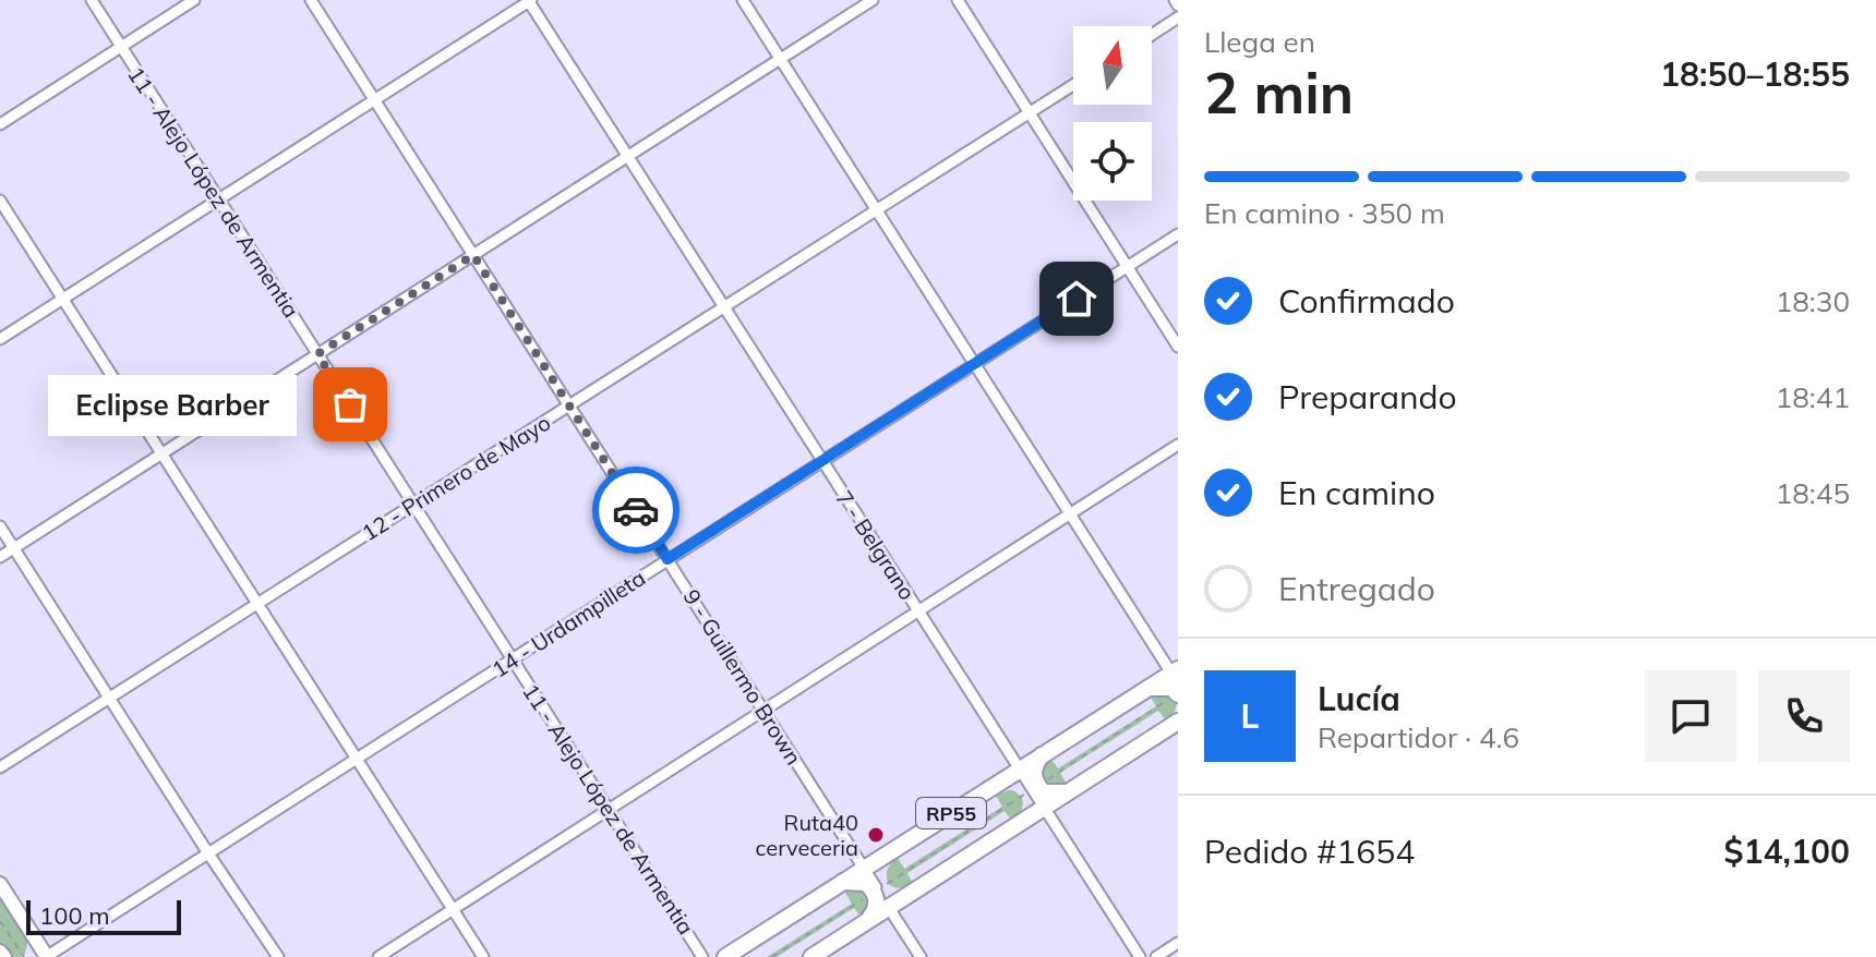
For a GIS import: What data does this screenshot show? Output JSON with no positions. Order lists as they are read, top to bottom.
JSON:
{
  "streets": {
    "main road": ["RP55"],
    "street": [
      "11 - Alejo López de Armentia",
      "12 - Primero de Mayo",
      "7 - Belgrano",
      "14 - Urdampilleta",
      "9 - Guillermo Brown"
    ]
  },
  "crossings": [
    ["11 - Alejo López de Armentia", "12 - Primero de Mayo"],
    ["11 - Alejo López de Armentia", "14 - Urdampilleta"],
    ["12 - Primero de Mayo", "7 - Belgrano"],
    ["12 - Primero de Mayo", "9 - Guillermo Brown"],
    ["7 - Belgrano", "14 - Urdampilleta"],
    ["7 - Belgrano", "RP55"],
    ["14 - Urdampilleta", "9 - Guillermo Brown"],
    ["9 - Guillermo Brown", "RP55"]
  ],
  "places": ["Eclipse Barber", "Ruta40 cerveceria"],
  "scale_bar": "100 m",
  "north": "top",
  "page": {
    "heading": ["2 min", "Llega en", "18:50–18:55"],
    "panel": [
      "Lucía",
      "Repartidor · 4.6",
      "Pedido #1654",
      "$14,100"
    ],
    "bar": "En camino · 350 m",
    "list": [
      ["Confirmado", "18:30"],
      ["Preparando", "18:41"],
      ["En camino", "18:45"],
      "Entregado"
    ],
    "bubble": "Eclipse Barber",
    "round": "L",
    "scale": "100 m"
  }
}
